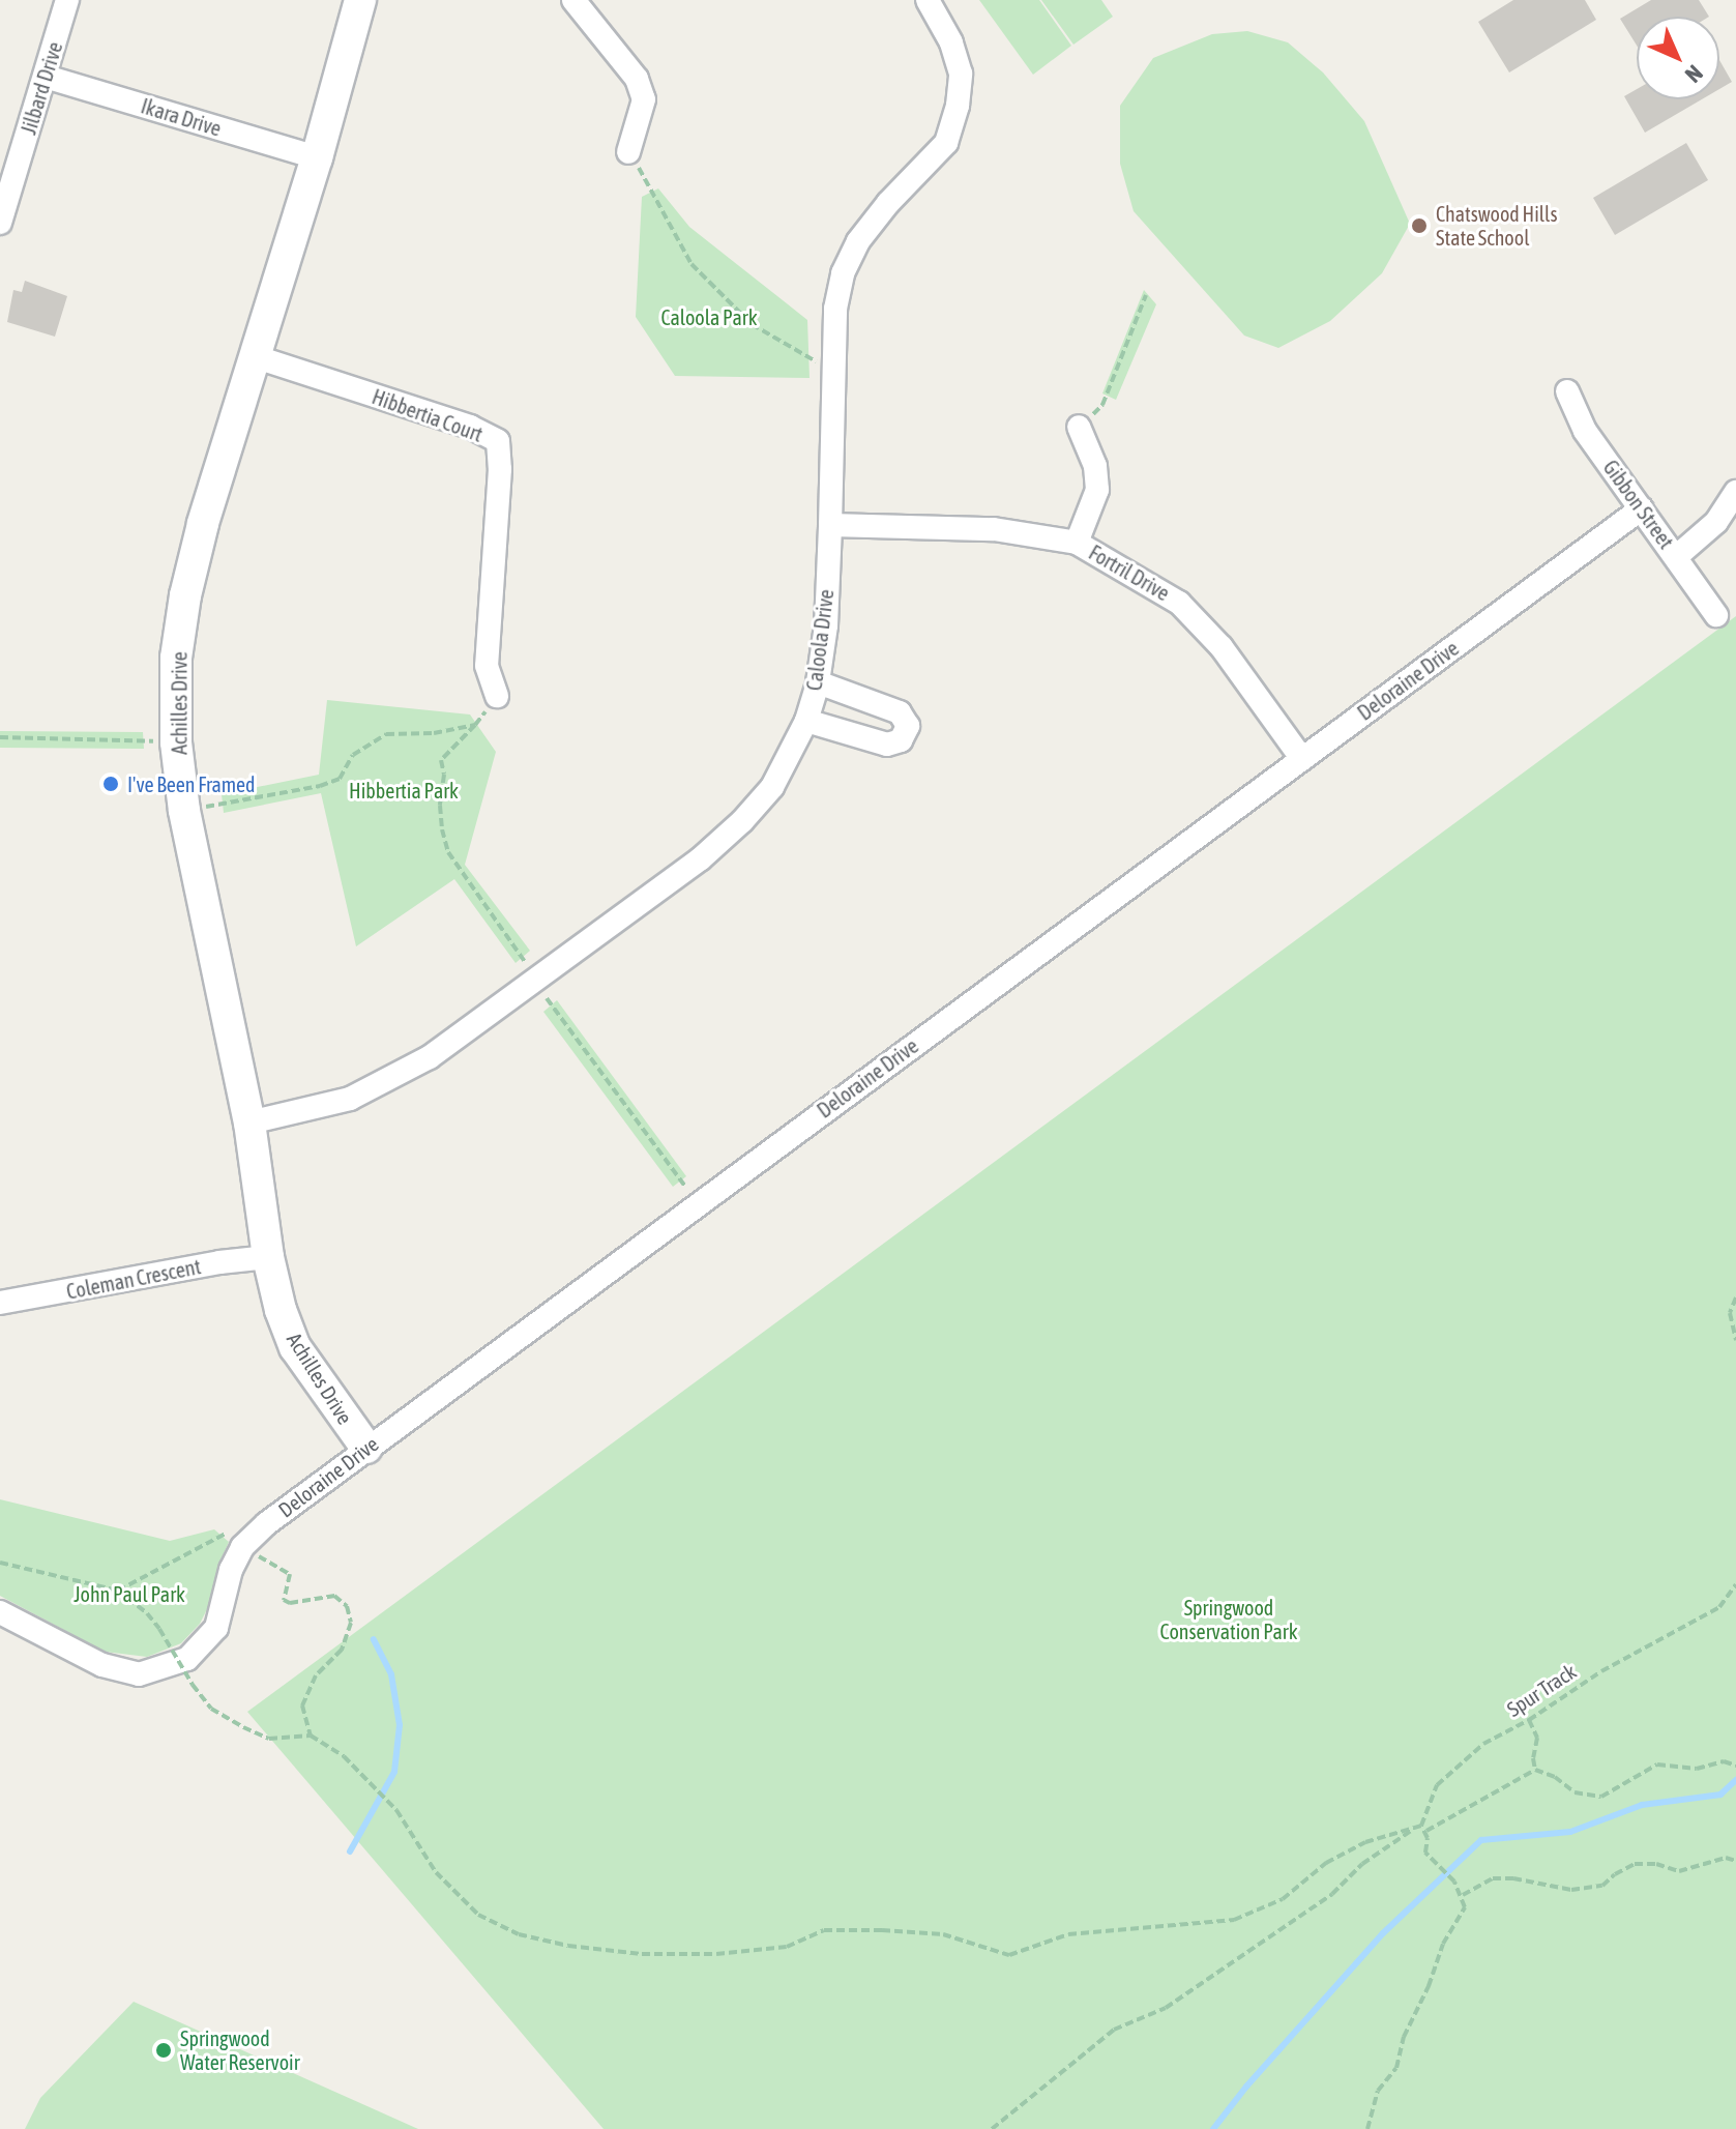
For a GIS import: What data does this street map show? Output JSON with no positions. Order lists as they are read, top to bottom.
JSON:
{
  "streets": {
    "street": [
      "Jilbard Drive",
      "Ikara Drive",
      "Hibbertia Court",
      "Gibbon Street",
      "Fortril Drive",
      "Caloola Drive",
      "Deloraine Drive",
      "Achilles Drive",
      "Coleman Crescent"
    ],
    "path": ["Spur Track"]
  },
  "crossings": [
    ["Jilbard Drive", "Ikara Drive"],
    ["Ikara Drive", "Achilles Drive"],
    ["Hibbertia Court", "Achilles Drive"],
    ["Gibbon Street", "Deloraine Drive"],
    ["Fortril Drive", "Caloola Drive"],
    ["Fortril Drive", "Deloraine Drive"],
    ["Caloola Drive", "Achilles Drive"],
    ["Deloraine Drive", "Achilles Drive"],
    ["Achilles Drive", "Coleman Crescent"]
  ],
  "parks": [
    "Caloola Park",
    "Hibbertia Park",
    "John Paul Park",
    "Springwood Conservation Park"
  ],
  "places": ["Chatswood Hills State School", "I've Been Framed", "Springwood Water Reservoir"],
  "north": "bottom right"
}
